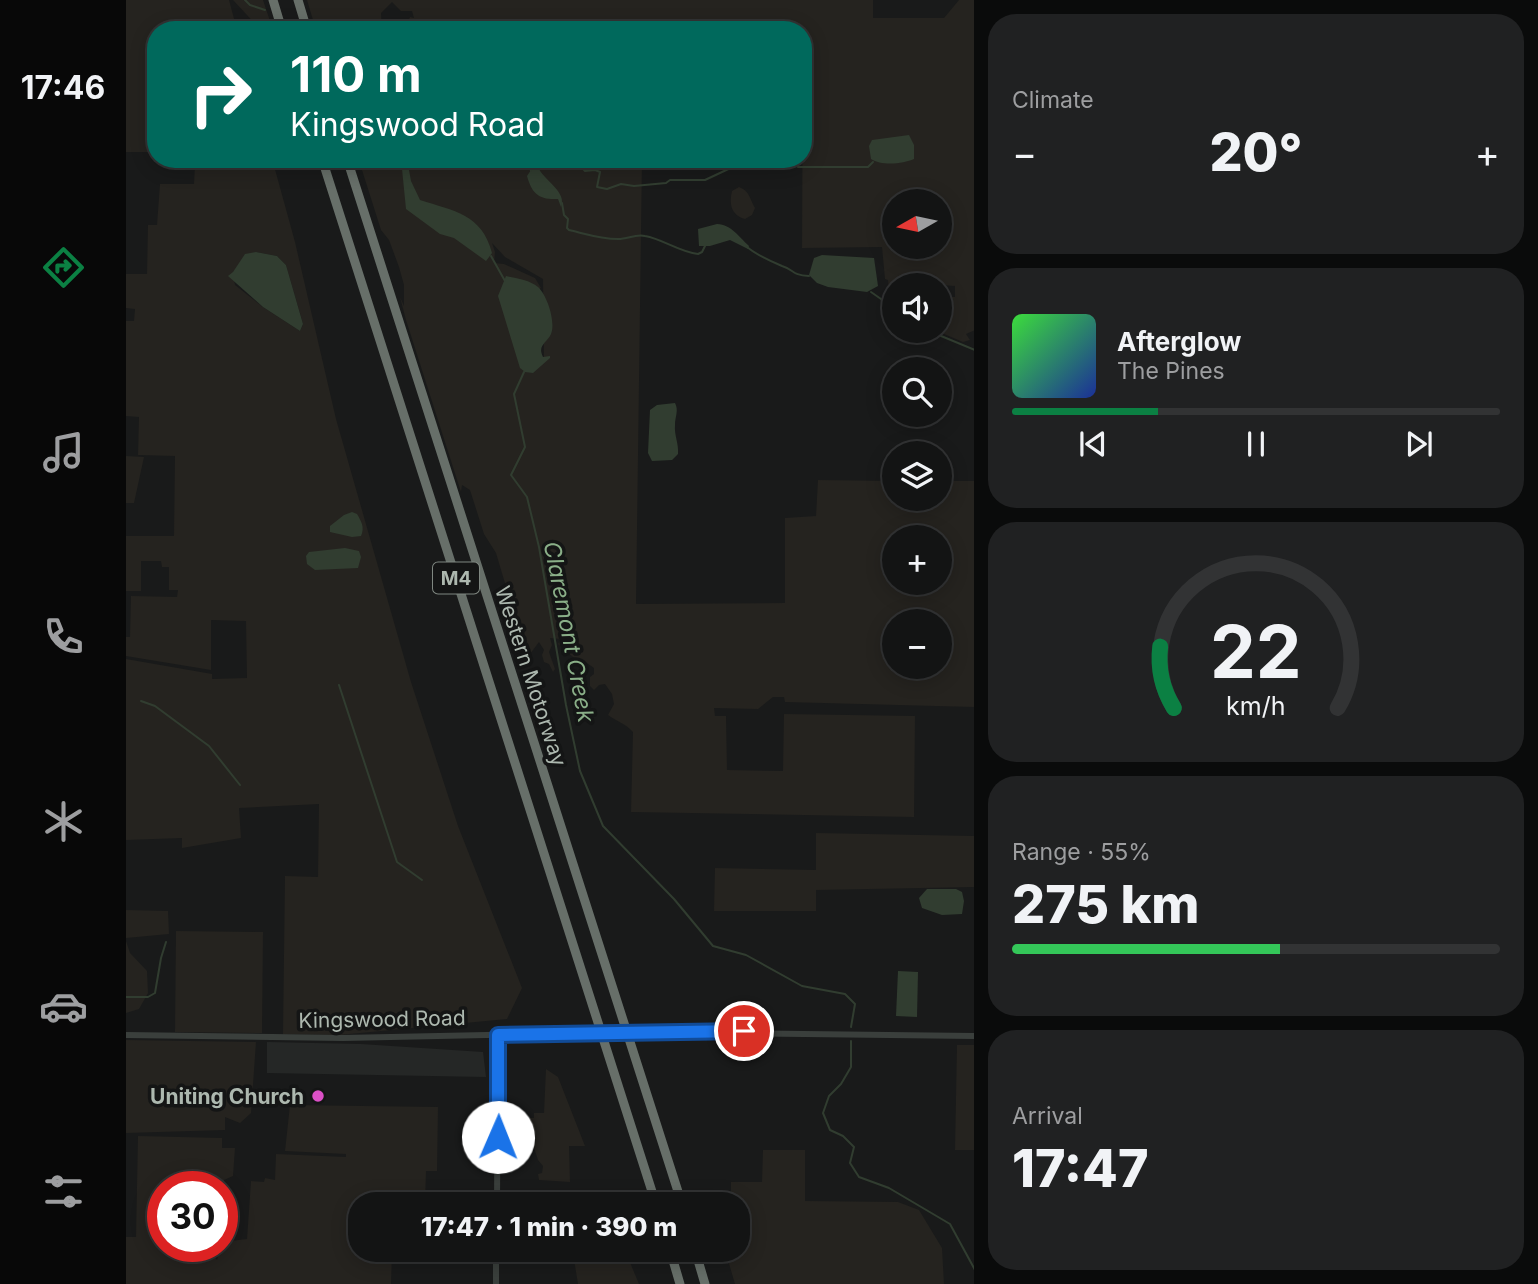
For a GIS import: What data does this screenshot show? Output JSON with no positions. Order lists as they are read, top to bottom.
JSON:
{
  "streets": {
    "highway": ["M4", "Western Motorway"],
    "street": ["Kingswood Road"]
  },
  "water": ["Claremont Creek"],
  "places": ["Uniting Church"],
  "north": "left",
  "page": {
    "tabs": "17:46",
    "tile": [
      "Climate",
      ["Range · 55%", "275 km"],
      ["Arrival", "17:47"]
    ],
    "turn": ["110 m", "Kingswood Road"],
    "heat": ["−", "20°", "+"],
    "map_buttons": ["+", "−"],
    "song": ["Afterglow", "The Pines"],
    "limit": "30",
    "trip": "17:47 · 1 min · 390 m",
    "gauge": ["22", "km/h"]
  }
}
